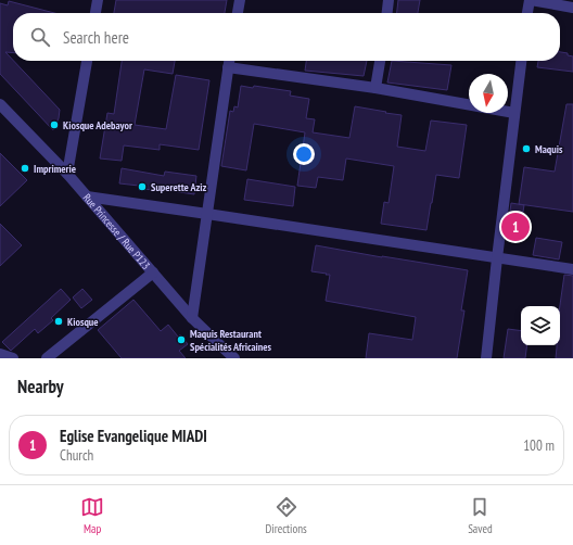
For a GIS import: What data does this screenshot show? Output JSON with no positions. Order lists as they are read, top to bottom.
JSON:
{
  "streets": {
    "street": ["Rue Princesse / Rue P123"]
  },
  "places": [
    "Kiosque Adebayor",
    "Maquis",
    "Imprimerie",
    "Superette Aziz",
    "Kiosque",
    "Maquis Restaurant Spécialités Africaines"
  ],
  "north": "bottom",
  "page": {
    "search": "Search here",
    "pins": "1",
    "heading": "Nearby",
    "list": [
      {
        "mark": "1",
        "name": "Eglise Evangelique MIADI",
        "note": "Church",
        "value": "100 m"
      }
    ],
    "nav": ["Map", "Directions", "Saved"]
  }
}
